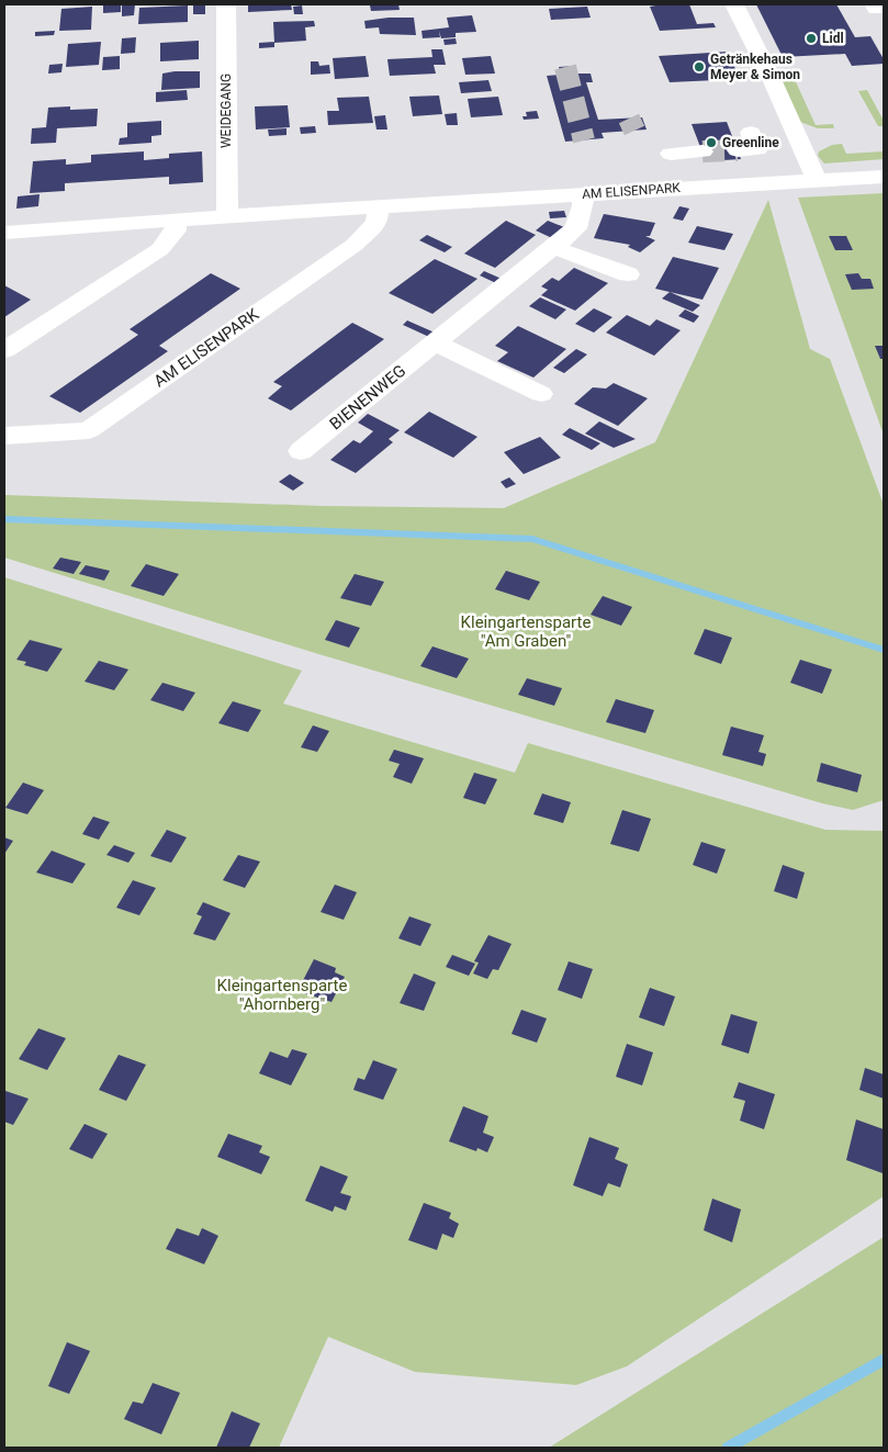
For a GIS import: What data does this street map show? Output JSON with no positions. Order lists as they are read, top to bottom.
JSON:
{
  "streets": {
    "street": ["WEIDEGANG", "AM ELISENPARK", "BIENENWEG"]
  },
  "crossings": [
    ["WEIDEGANG", "AM ELISENPARK"],
    ["AM ELISENPARK", "BIENENWEG"]
  ],
  "parks": ["Kleingartensparte \"Am Graben\"", "Kleingartensparte \"Ahornberg\""],
  "places": ["Lidl", "Getränkehaus Meyer & Simon", "Greenline"]
}
